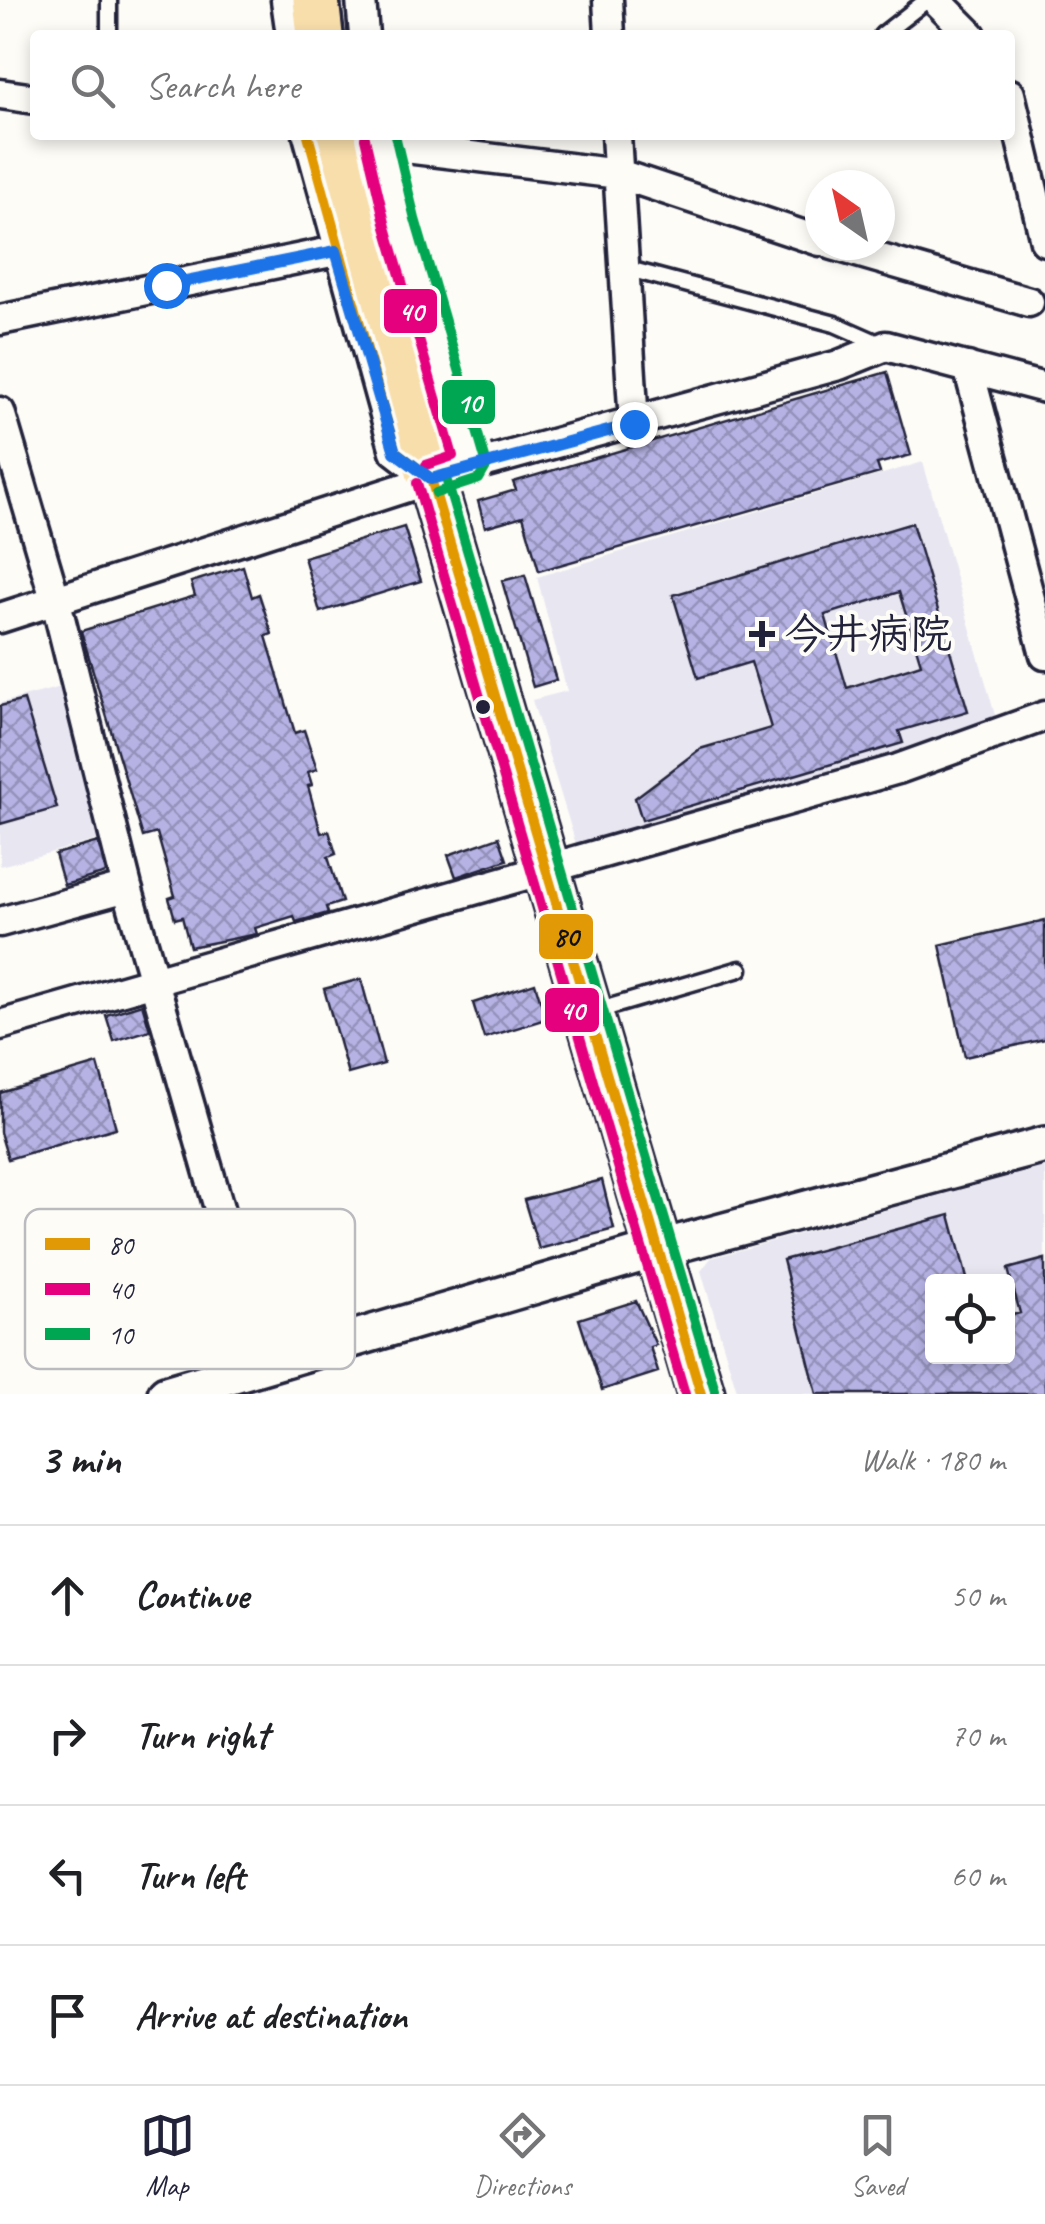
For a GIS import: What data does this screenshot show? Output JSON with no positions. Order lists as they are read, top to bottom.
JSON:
{
  "places": {
    "health": ["今井病院"]
  },
  "lines": ["transit line 80", "transit line 40", "transit line 10"],
  "legend": ["80", "40", "10"],
  "north": "top left",
  "page": {
    "search": "Search here",
    "heading": ["3 min", "Walk · 180 m"],
    "list": [
      ["Continue", "50 m"],
      ["Turn right", "70 m"],
      ["Turn left", "60 m"],
      "Arrive at destination"
    ],
    "nav": ["Map", "Directions", "Saved"]
  }
}
